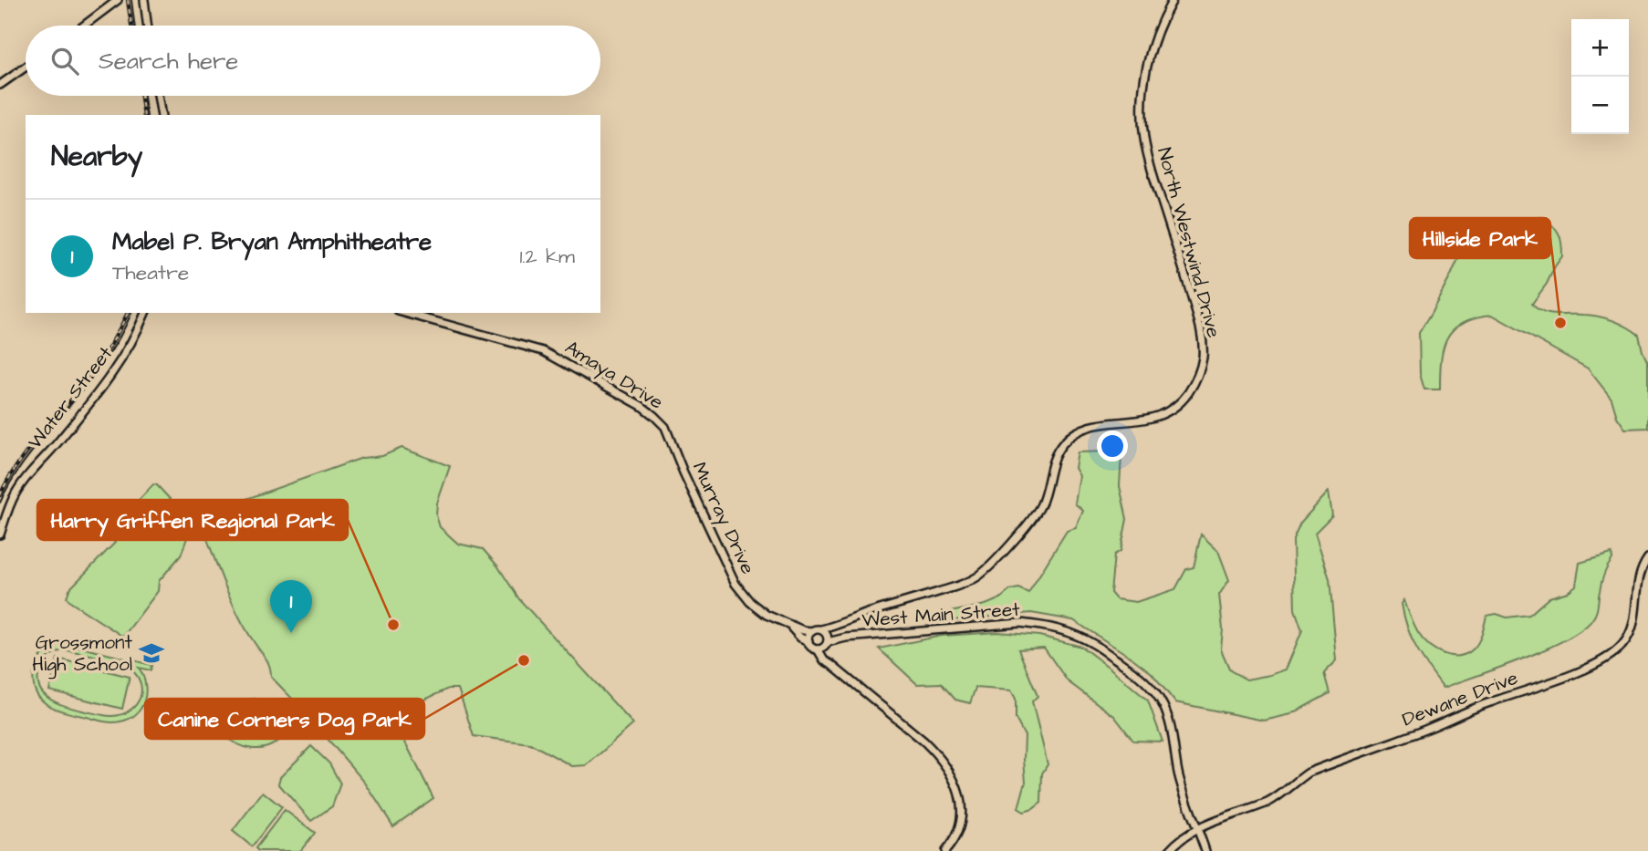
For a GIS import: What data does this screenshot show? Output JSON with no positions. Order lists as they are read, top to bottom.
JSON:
{
  "streets": {
    "street": [
      "North Westwind Drive",
      "Amaya Drive",
      "Water Street",
      "Murray Drive",
      "West Main Street",
      "Dewane Drive"
    ]
  },
  "crossings": [
    ["Amaya Drive", "Murray Drive"],
    ["West Main Street", "Dewane Drive"]
  ],
  "places": {
    "other": ["Hillside Park", "Harry Griffen Regional Park", "Canine Corners Dog Park"],
    "school or university": ["Grossmont High School"]
  },
  "page": {
    "map_buttons": ["+", "−"],
    "search": "Search here",
    "heading": "Nearby",
    "list": [
      {
        "mark": "1",
        "name": "Mabel P. Bryan Amphitheatre",
        "note": "Theatre",
        "value": "1.2 km"
      }
    ],
    "pins": "1"
  }
}
